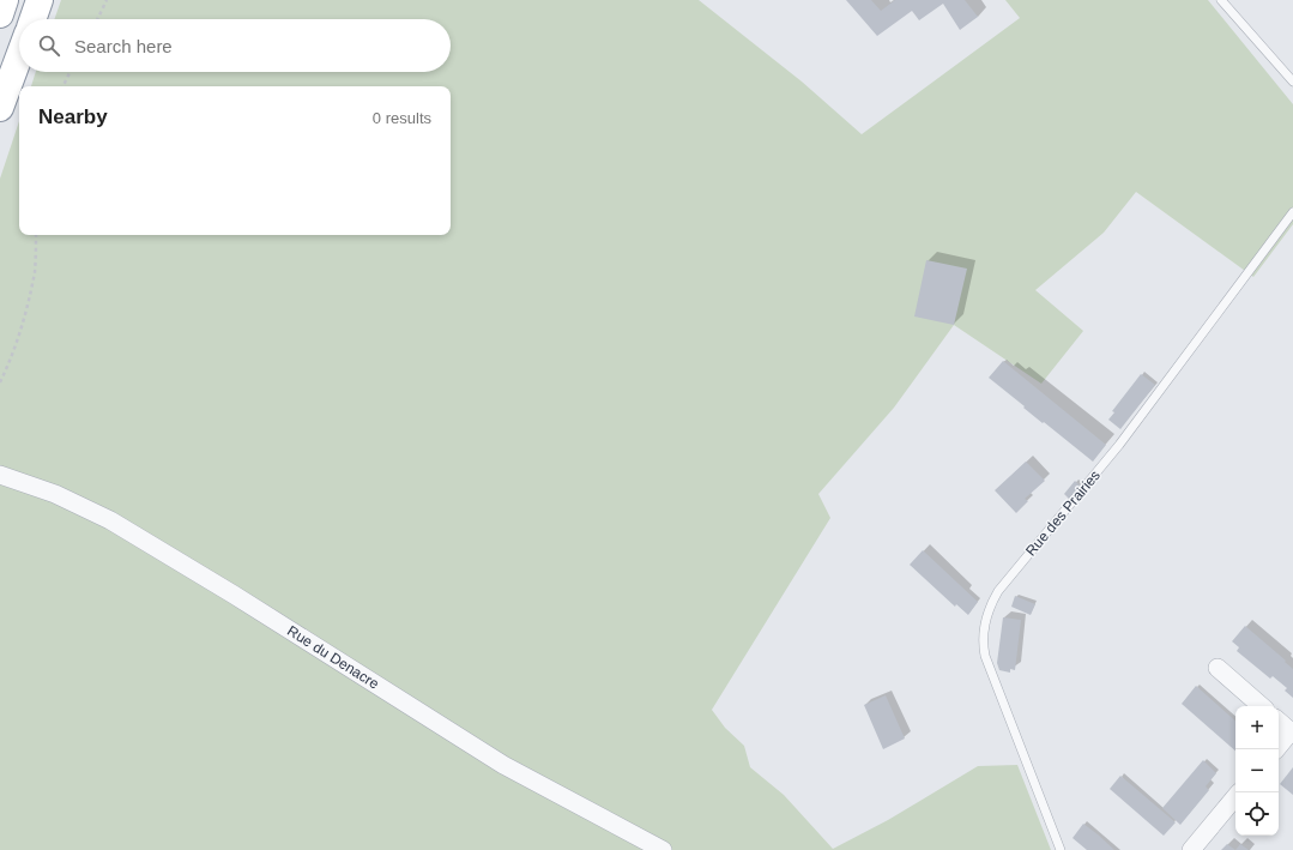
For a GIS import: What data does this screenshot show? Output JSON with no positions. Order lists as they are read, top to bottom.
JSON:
{
  "streets": {
    "street": ["Rue du Denacre"],
    "lane": ["Rue des Prairies"]
  },
  "page": {
    "search": "Search here",
    "heading": ["Nearby", "0 results"],
    "map_buttons": ["+", "−"]
  }
}
